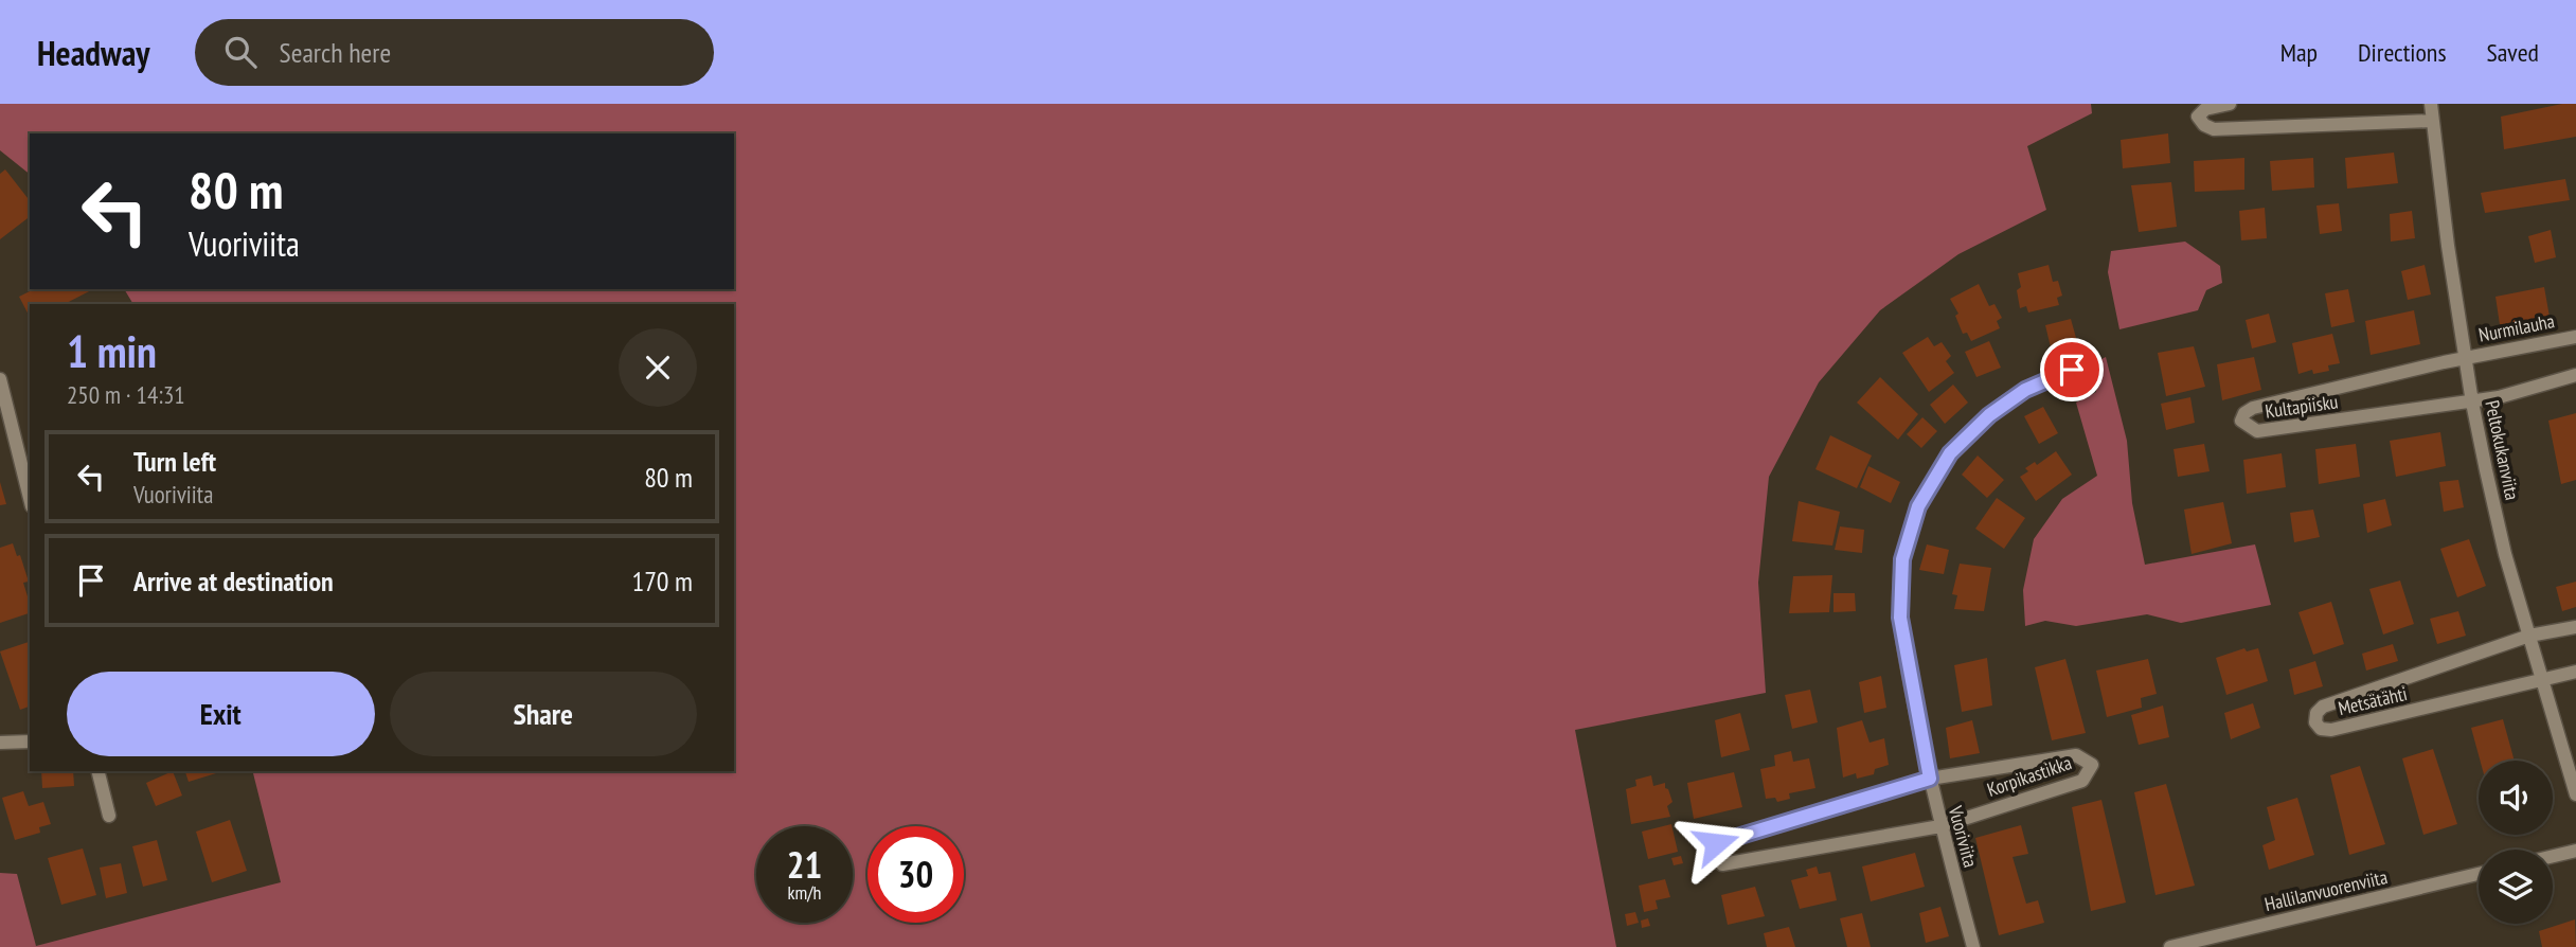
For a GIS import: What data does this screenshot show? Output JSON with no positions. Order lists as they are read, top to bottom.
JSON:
{
  "streets": {
    "street": [
      "Nurmilauha",
      "Kultapiisku",
      "Peltokukanviita",
      "Metsätähti",
      "Korpikastikka",
      "Vuoriviita",
      "Hallilanvuorenviita"
    ]
  },
  "crossings": [
    ["Nurmilauha", "Kultapiisku"],
    ["Nurmilauha", "Peltokukanviita"],
    ["Kultapiisku", "Peltokukanviita"],
    ["Peltokukanviita", "Metsätähti"],
    ["Korpikastikka", "Vuoriviita"]
  ],
  "page": {
    "header": "Headway",
    "search": "Search here",
    "nav": ["Map", "Directions", "Saved"],
    "turn": ["80 m", "Vuoriviita"],
    "heading": ["1 min", "250 m · 14:31"],
    "list": [
      {
        "name": "Turn left",
        "note": "Vuoriviita",
        "value": "80 m"
      },
      {
        "name": "Arrive at destination",
        "value": "170 m"
      }
    ],
    "buttons": ["Exit", "Share"],
    "speed": "21 km/h",
    "limit": "30"
  }
}
